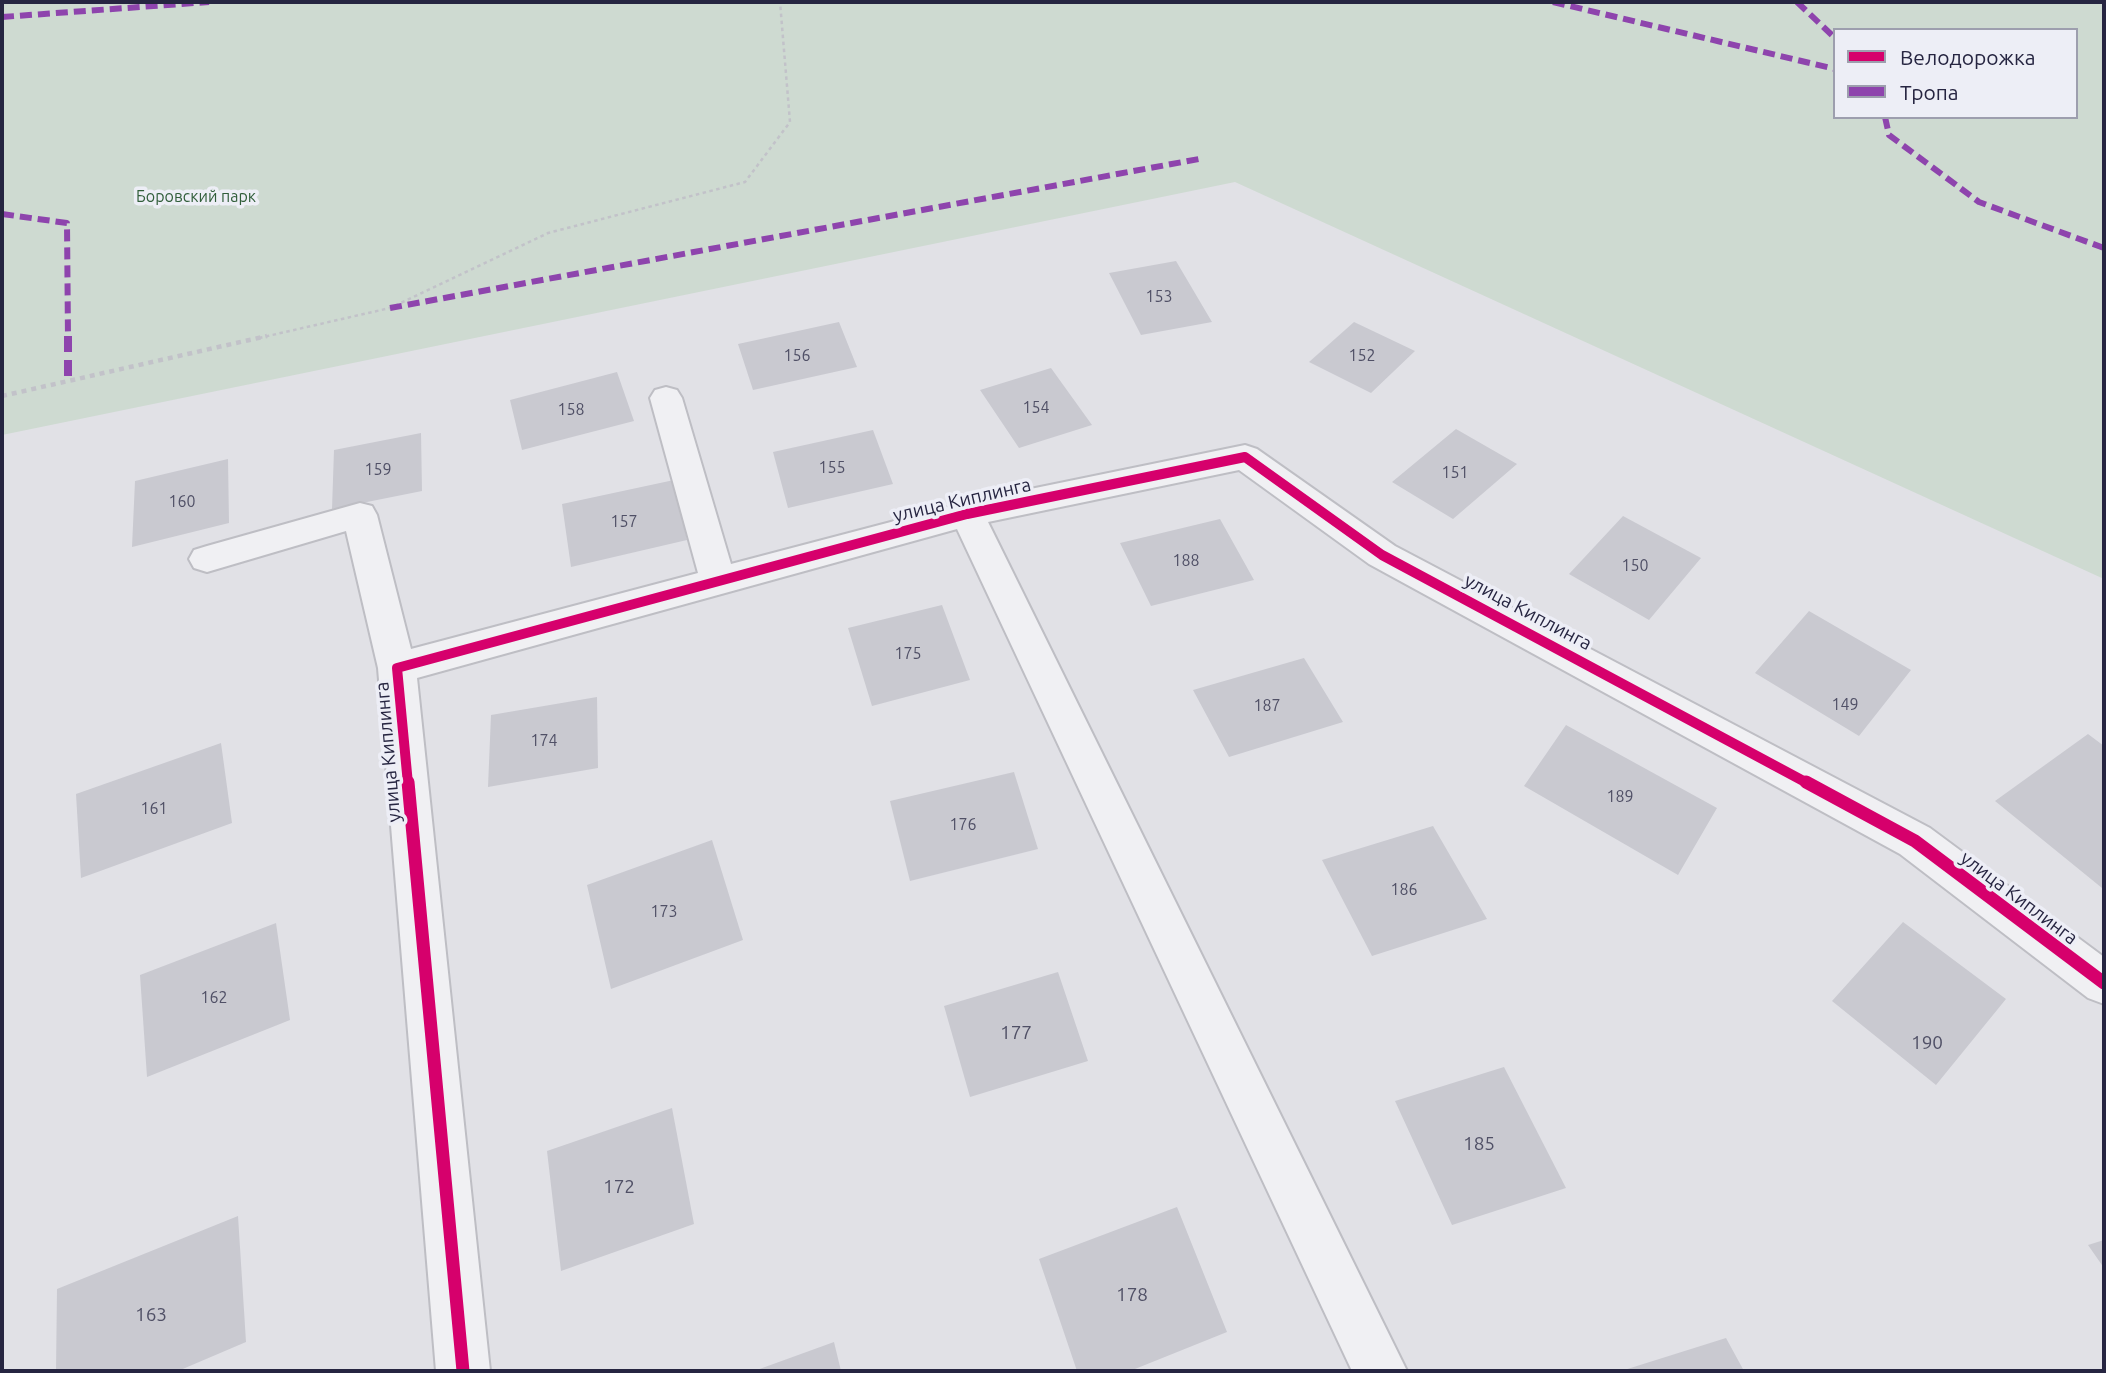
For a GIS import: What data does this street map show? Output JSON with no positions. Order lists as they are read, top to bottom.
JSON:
{
  "streets": {
    "street": ["улица Киплинга"]
  },
  "parks": ["Боровский парк"],
  "house_numbers": [
    "153",
    "156",
    "152",
    "154",
    "158",
    "155",
    "159",
    "151",
    "160",
    "157",
    "188",
    "150",
    "175",
    "149",
    "187",
    "174",
    "189",
    "161",
    "176",
    "186",
    "173",
    "162",
    "177",
    "190",
    "185",
    "172",
    "178",
    "163"
  ],
  "legend": ["Велодорожка", "Тропа"]
}
